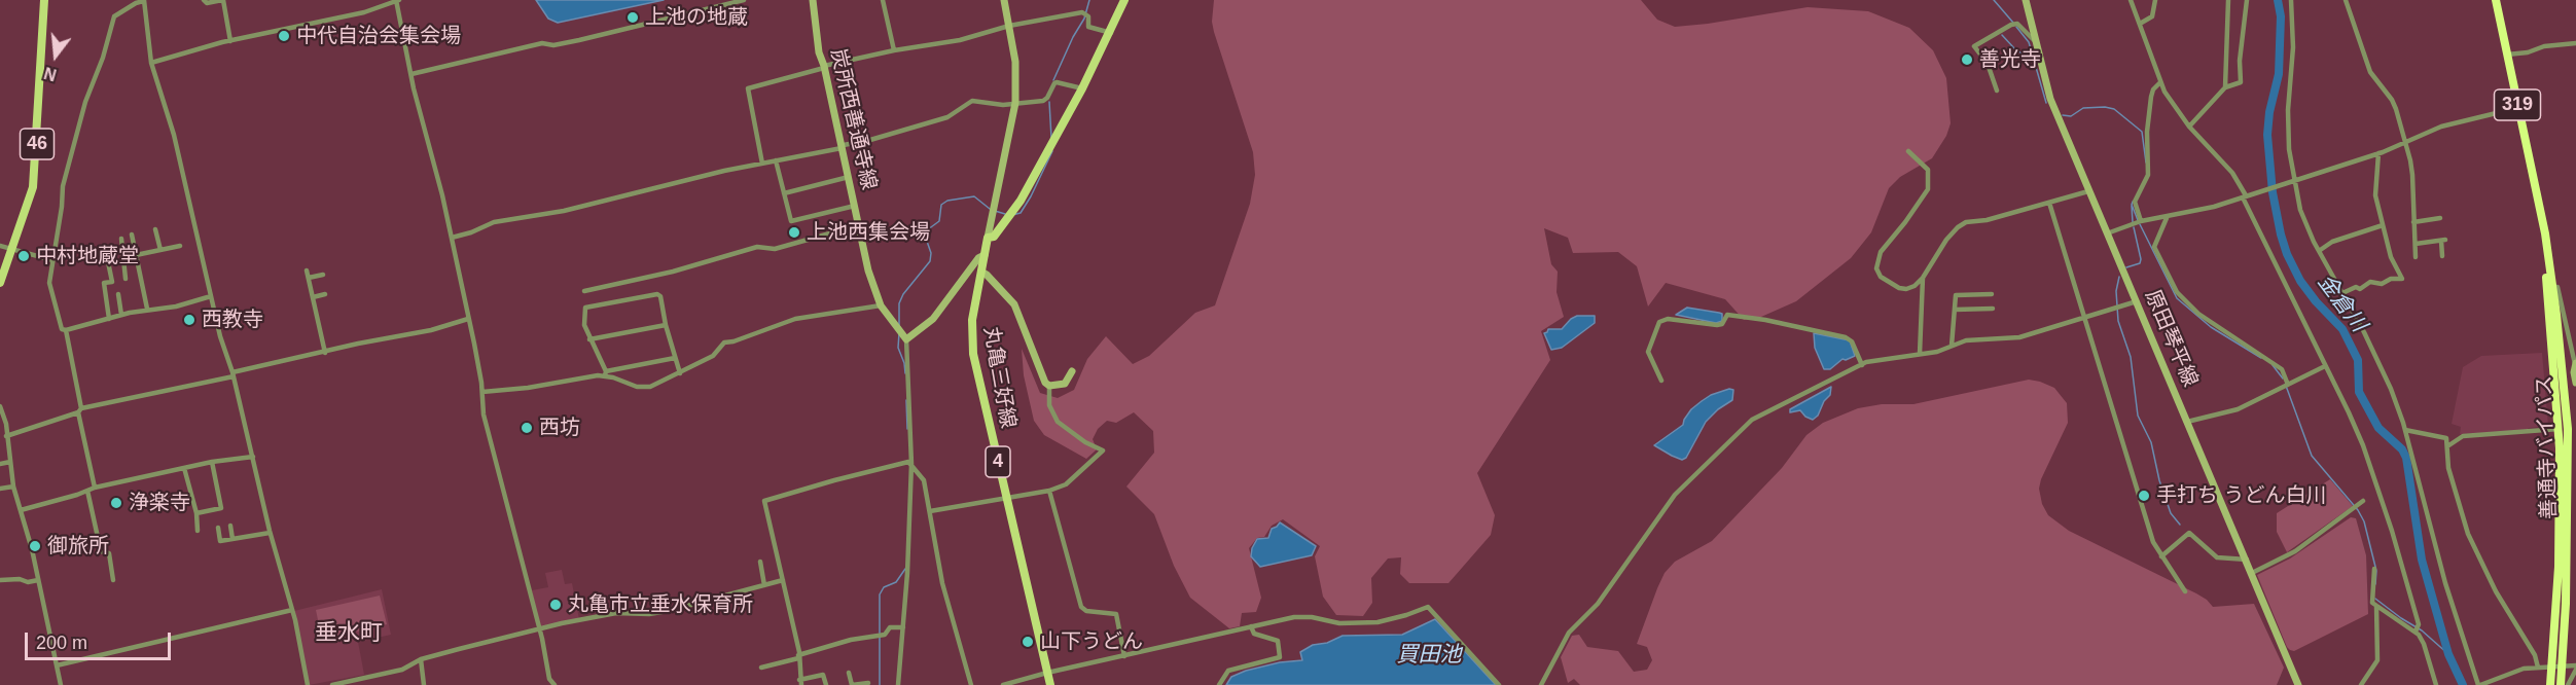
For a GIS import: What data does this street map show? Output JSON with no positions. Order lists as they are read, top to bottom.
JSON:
{
  "streets": {
    "highway": ["319", "善通寺バイパス"],
    "main road": [
      "炭所西善通寺線",
      "46",
      "原田琴平線",
      "丸亀三好線",
      "4"
    ]
  },
  "districts": ["垂水町"],
  "water": ["金倉川", "買田池"],
  "places": [
    "上池の地蔵",
    "中代自治会集会場",
    "善光寺",
    "上池西集会場",
    "中村地蔵堂",
    "西教寺",
    "西坊",
    "手打ち うどん白川",
    "浄楽寺",
    "御旅所",
    "丸亀市立垂水保育所",
    "山下うどん"
  ],
  "scale_bar": "200 m",
  "north": "bottom"
}
